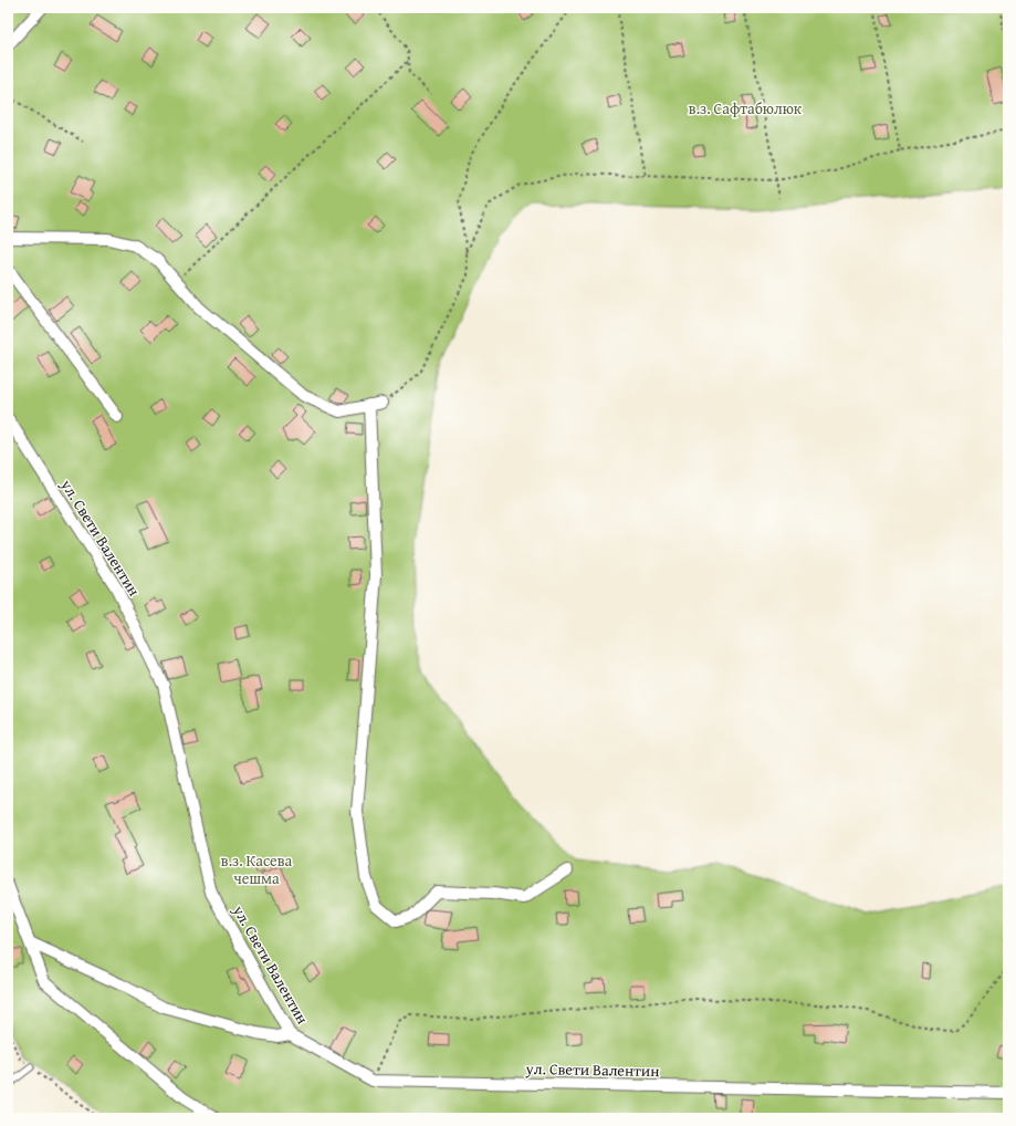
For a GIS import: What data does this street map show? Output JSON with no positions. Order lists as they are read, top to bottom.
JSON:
{
  "streets": {
    "street": ["ул. Свети Валентин"]
  },
  "parks": ["в.з. Сафтабюлюк", "в.з. Касева чешма"]
}
